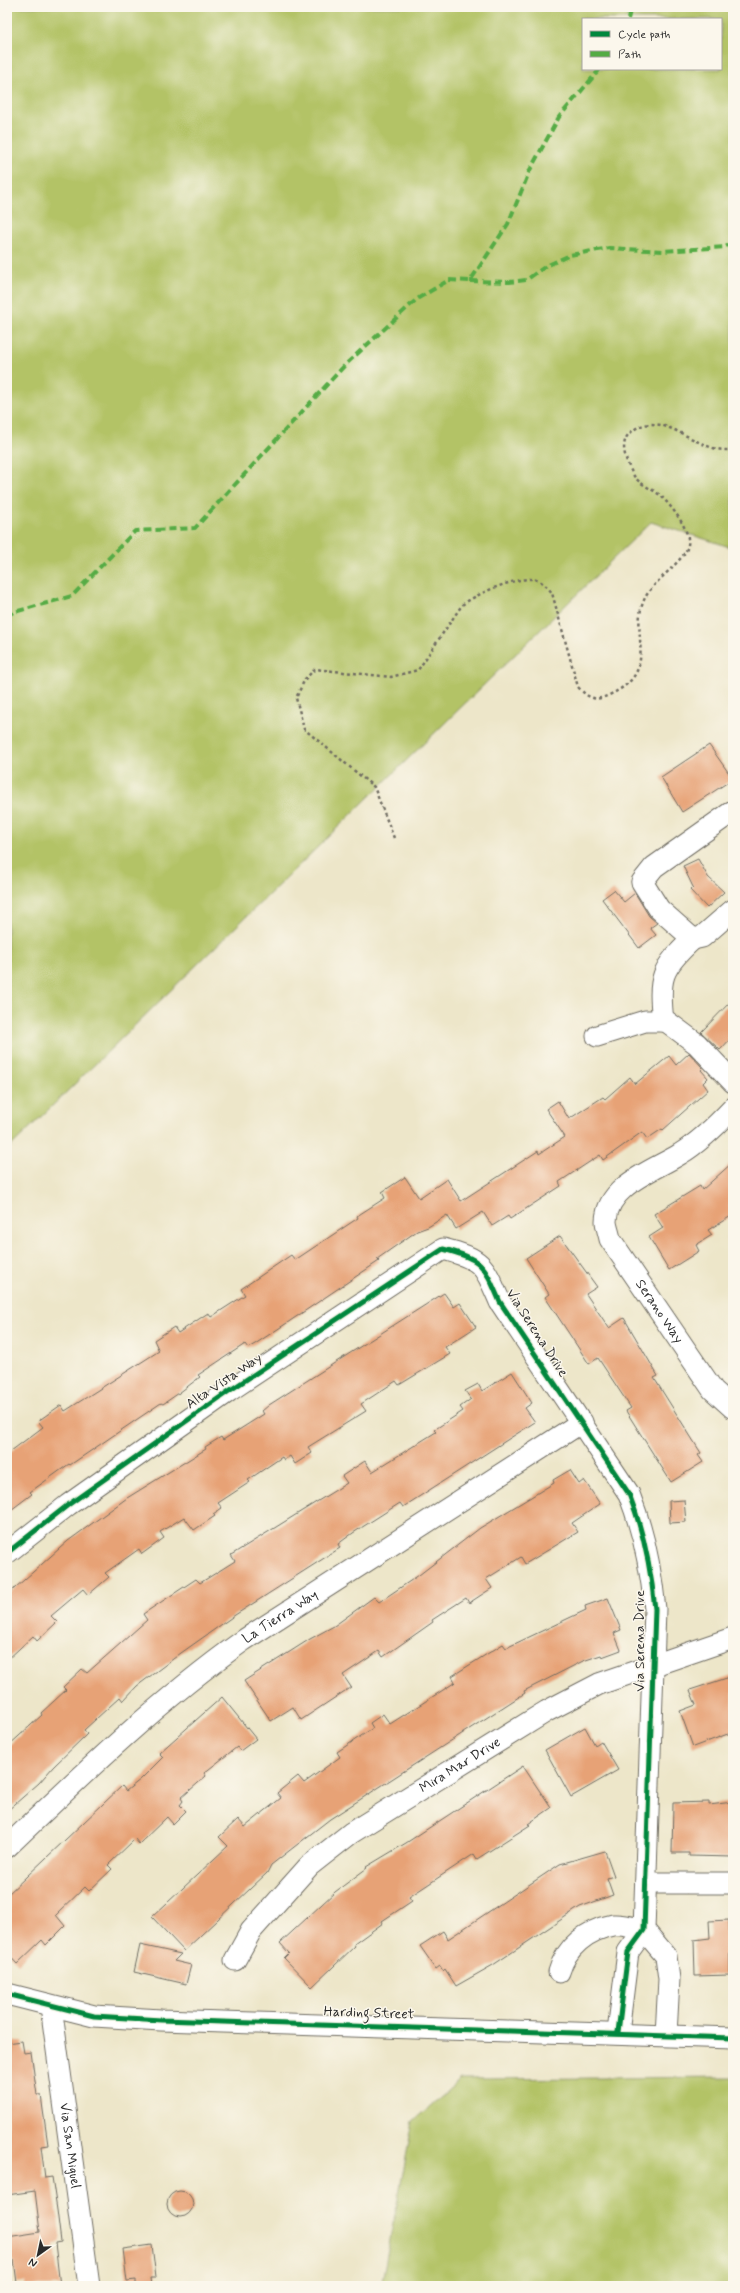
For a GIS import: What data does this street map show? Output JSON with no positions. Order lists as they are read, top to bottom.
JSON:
{
  "streets": {
    "street": [
      "Serano Way",
      "Via Serena Drive",
      "Alta Vista Way",
      "La Tierra Way",
      "Mira Mar Drive",
      "Harding Street",
      "Via San Miguel"
    ]
  },
  "crossings": [
    ["Via Serena Drive", "Alta Vista Way"],
    ["Via Serena Drive", "La Tierra Way"],
    ["Via Serena Drive", "Mira Mar Drive"],
    ["Harding Street", "Via San Miguel"]
  ],
  "legend": ["Cycle path", "Path"],
  "north": "bottom left"
}
